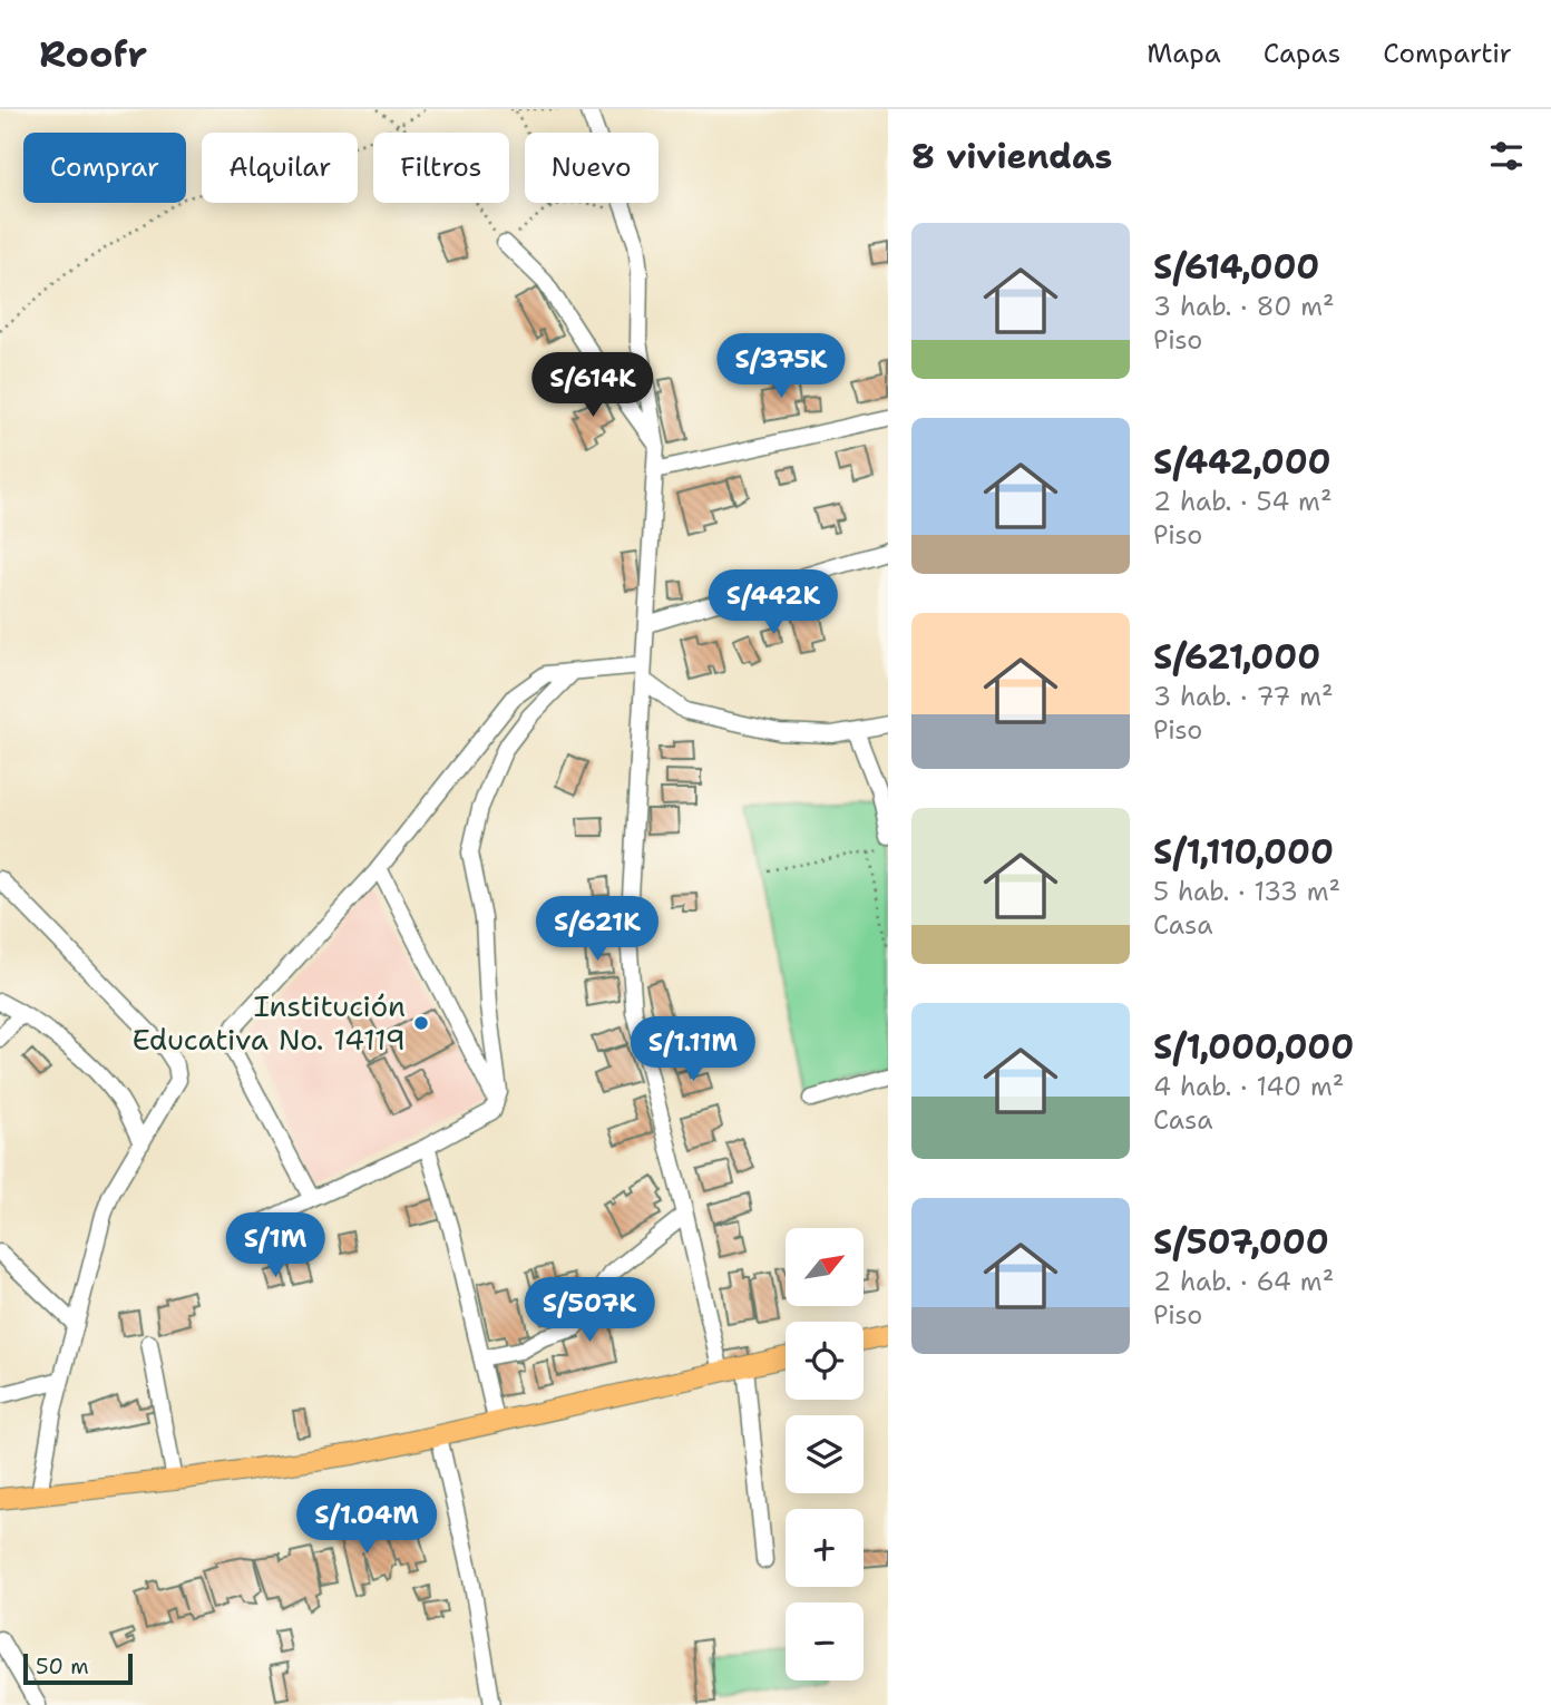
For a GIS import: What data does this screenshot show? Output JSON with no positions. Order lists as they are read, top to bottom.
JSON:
{
  "places": ["Institución Educativa No. 14119"],
  "scale_bar": "50 m",
  "north": "top right",
  "page": {
    "header": "Roofr",
    "nav": ["Mapa", "Capas", "Compartir"],
    "heading": "8 viviendas",
    "chip": [
      "Comprar",
      "Alquilar",
      "Filtros",
      "Nuevo"
    ],
    "list": [
      {
        "name": "S/614,000",
        "note": "3 hab. · 80 m² · Piso"
      },
      {
        "name": "S/442,000",
        "note": "2 hab. · 54 m² · Piso"
      },
      {
        "name": "S/621,000",
        "note": "3 hab. · 77 m² · Piso"
      },
      {
        "name": "S/1,110,000",
        "note": "5 hab. · 133 m² · Casa"
      },
      {
        "name": "S/1,000,000",
        "note": "4 hab. · 140 m² · Casa"
      },
      {
        "name": "S/507,000",
        "note": "2 hab. · 64 m² · Piso"
      }
    ],
    "price": [
      "S/375K",
      "S/614K",
      "S/442K",
      "S/621K",
      "S/1.11M",
      "S/1M",
      "S/507K",
      "S/1.04M"
    ],
    "map_buttons": ["+", "−"],
    "scale": "50 m"
  }
}
